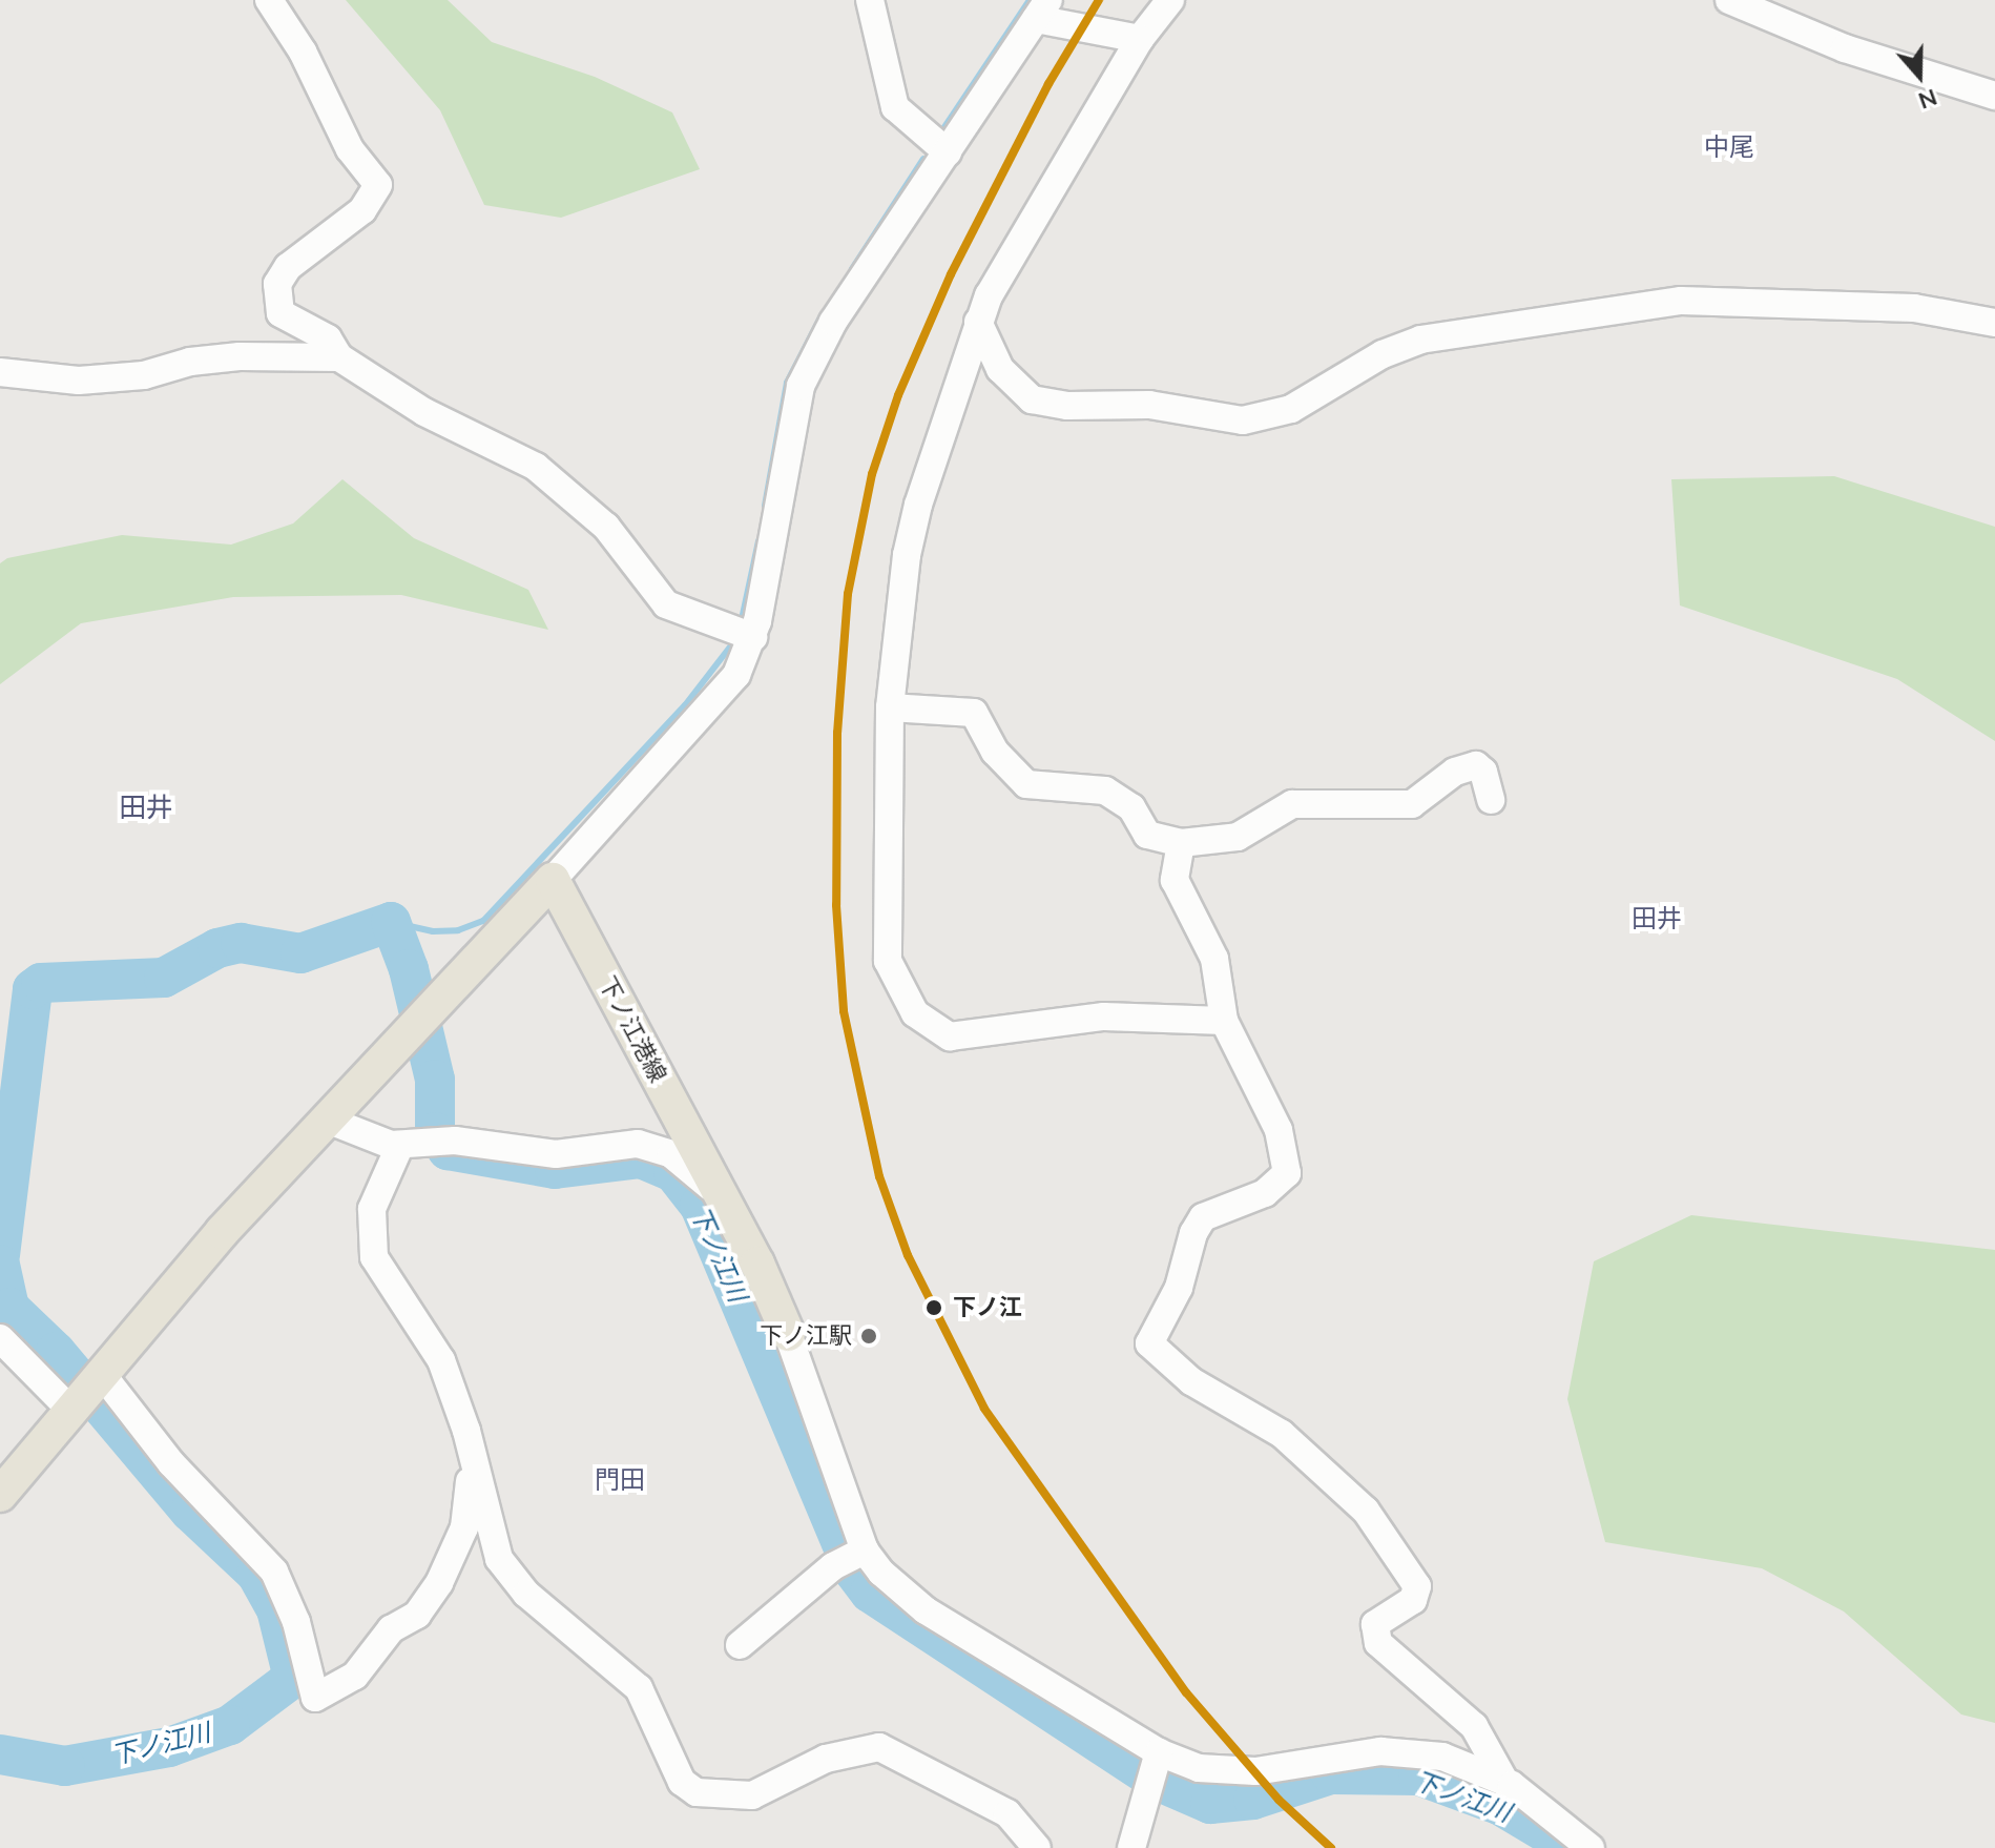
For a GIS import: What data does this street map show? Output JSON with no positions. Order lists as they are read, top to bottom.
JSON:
{
  "streets": {
    "main road": ["下ノ江港線"]
  },
  "districts": [
    "中尾",
    "田井",
    "田井",
    "門田"
  ],
  "water": ["下ノ江川"],
  "places": ["下ノ江", "下ノ江駅"],
  "north": "bottom"
}
